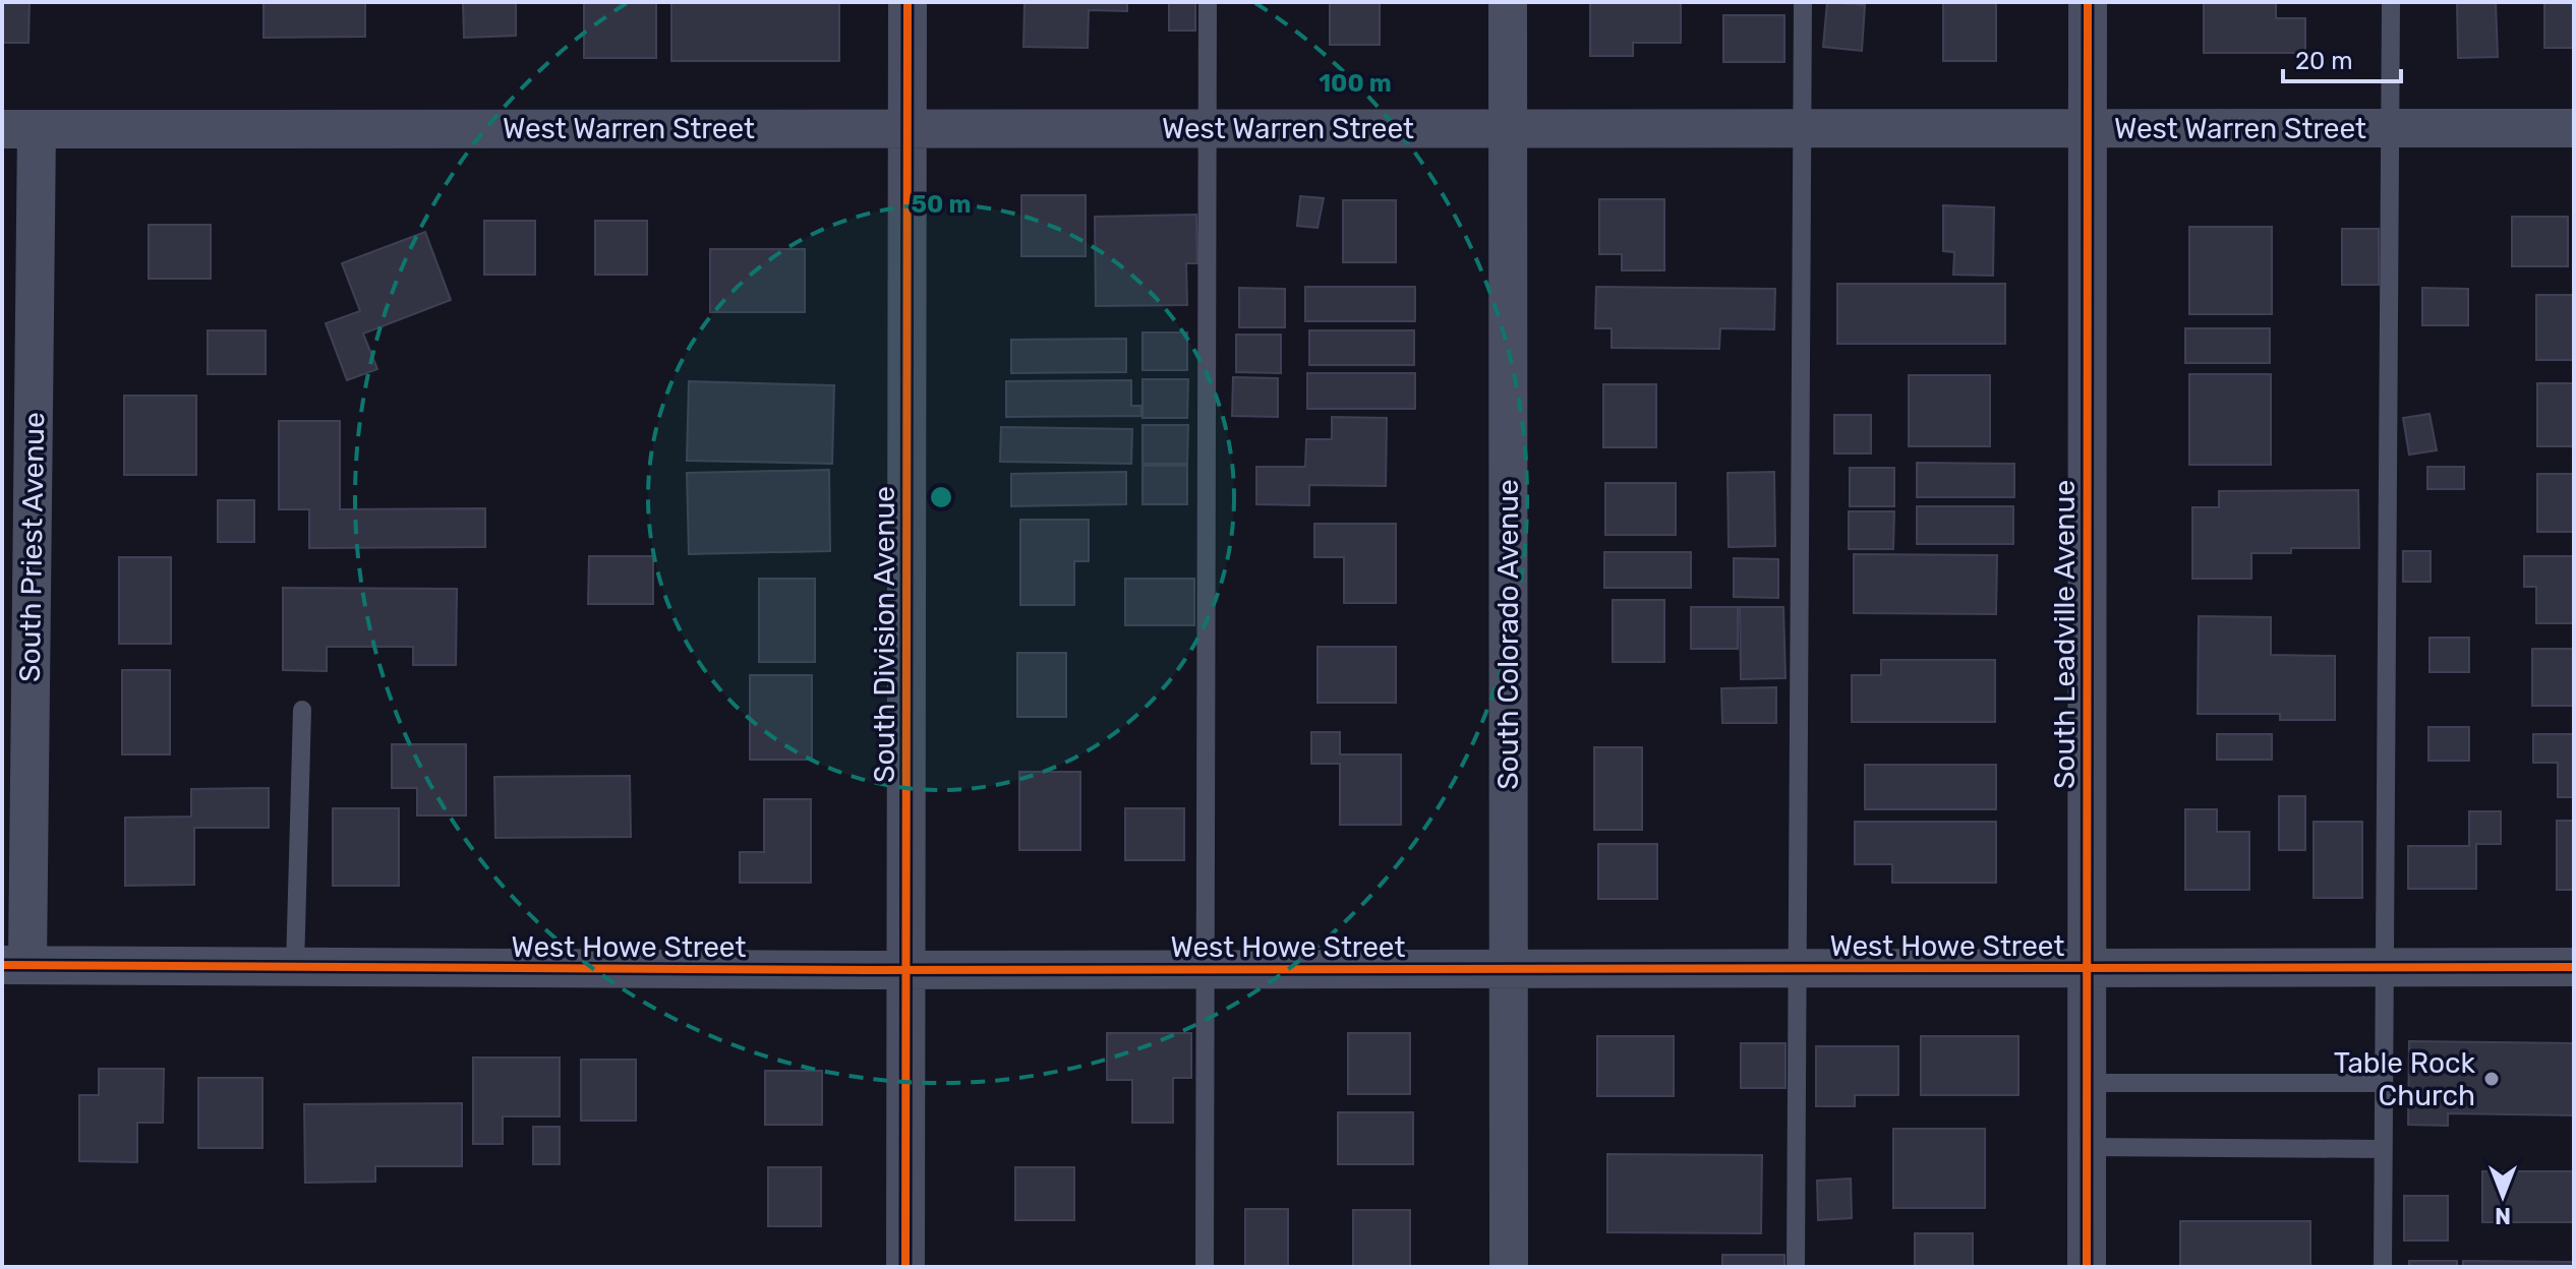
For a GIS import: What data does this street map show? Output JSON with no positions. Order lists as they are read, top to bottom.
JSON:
{
  "streets": {
    "street": [
      "West Warren Street",
      "South Priest Avenue",
      "South Division Avenue",
      "South Colorado Avenue",
      "South Leadville Avenue",
      "West Howe Street"
    ]
  },
  "crossings": [
    ["West Warren Street", "South Priest Avenue"],
    ["West Warren Street", "South Division Avenue"],
    ["West Warren Street", "South Colorado Avenue"],
    ["West Warren Street", "South Leadville Avenue"],
    ["South Priest Avenue", "West Howe Street"],
    ["South Division Avenue", "West Howe Street"],
    ["South Colorado Avenue", "West Howe Street"],
    ["South Leadville Avenue", "West Howe Street"]
  ],
  "places": ["Table Rock Church"],
  "scale_bar": "20 m",
  "north": "bottom",
  "rings": ["100 m", "50 m"]
}
